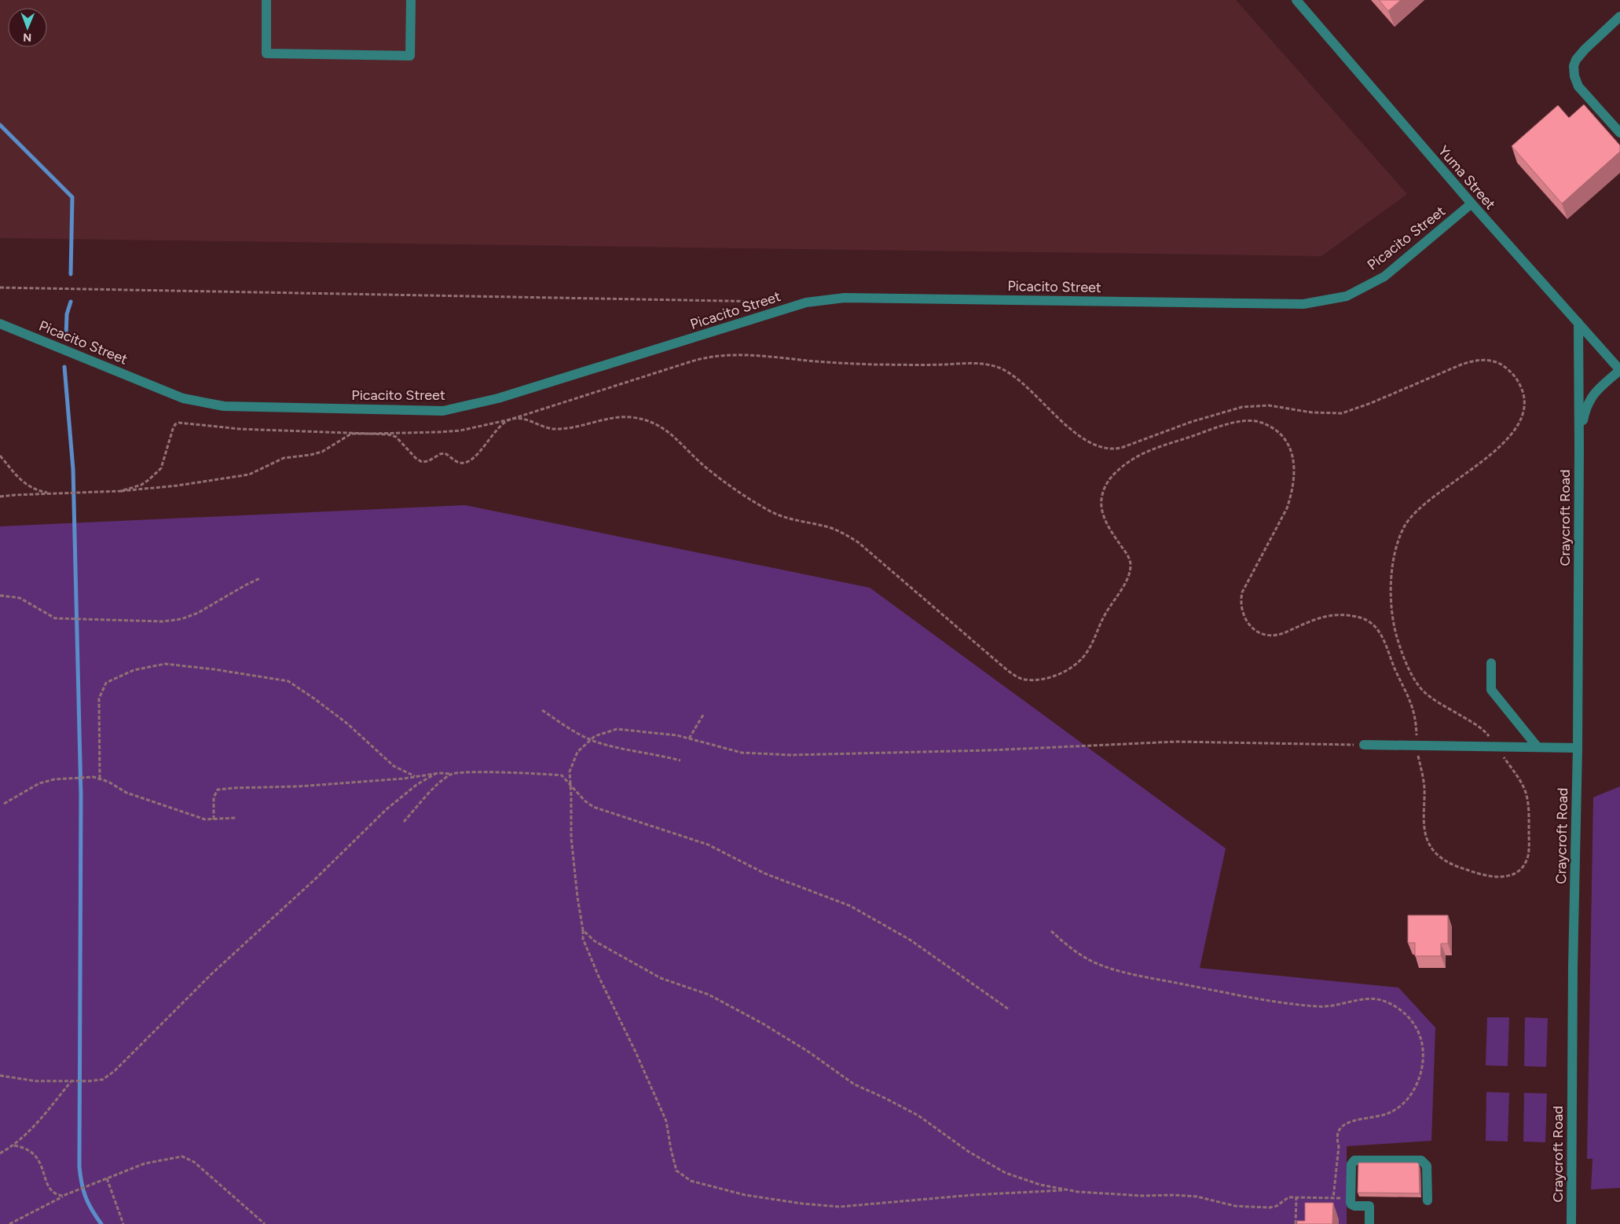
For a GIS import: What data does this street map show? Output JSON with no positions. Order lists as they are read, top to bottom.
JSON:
{
  "streets": {
    "street": ["Yuma Street", "Picacito Street", "Craycroft Road"]
  },
  "crossings": [
    ["Yuma Street", "Picacito Street"],
    ["Yuma Street", "Craycroft Road"]
  ],
  "north": "bottom"
}
